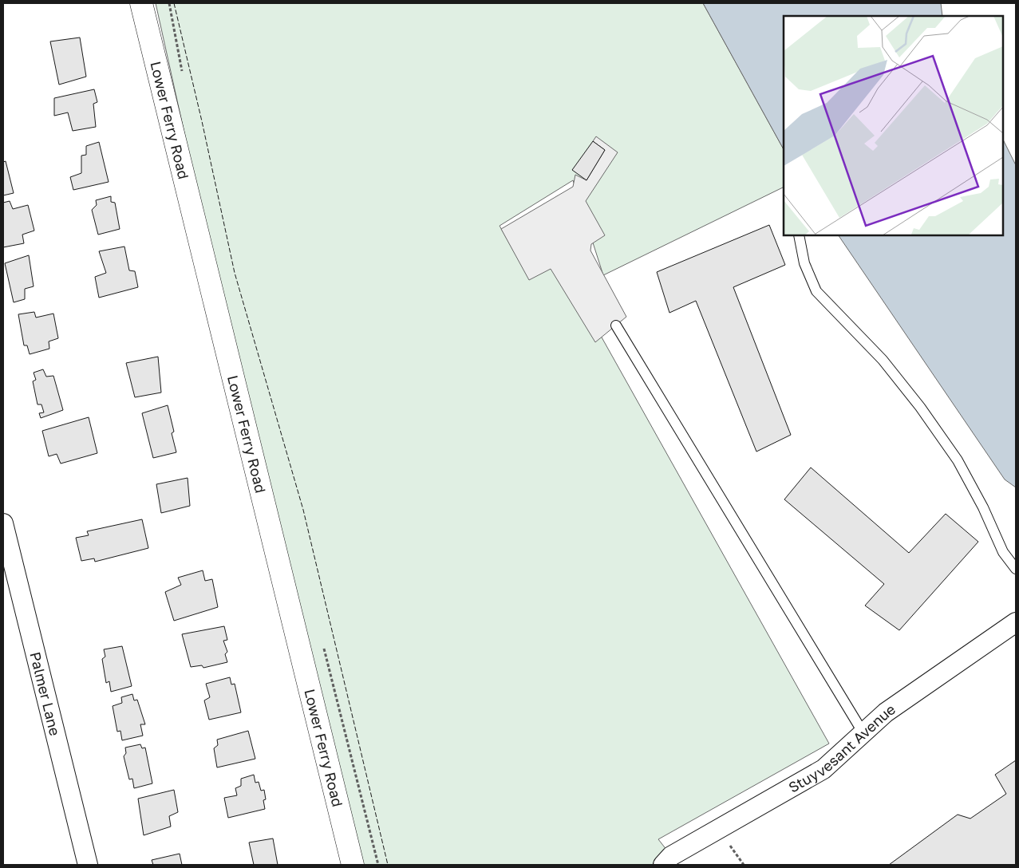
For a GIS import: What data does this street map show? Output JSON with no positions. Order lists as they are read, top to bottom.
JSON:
{
  "streets": {
    "street": ["Lower Ferry Road", "Palmer Lane", "Stuyvesant Avenue"]
  }
}
